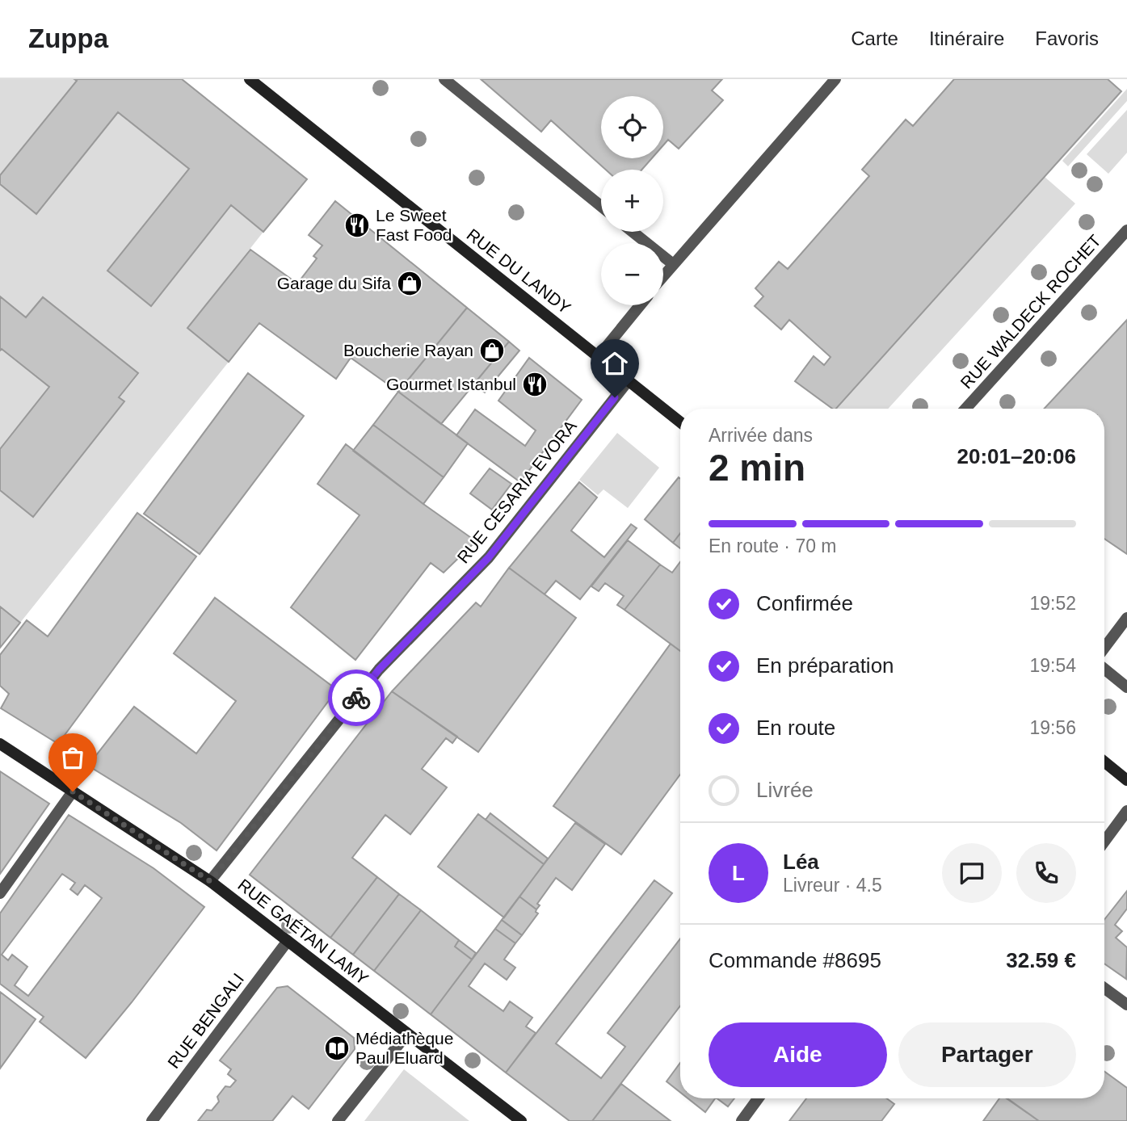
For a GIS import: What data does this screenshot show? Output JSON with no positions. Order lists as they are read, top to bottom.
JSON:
{
  "streets": {
    "street": [
      "RUE DU LANDY",
      "RUE WALDECK ROCHET",
      "RUE CESARIA EVORA",
      "RUE GAÉTAN LAMY",
      "RUE BENGALI"
    ]
  },
  "crossings": [
    ["RUE DU LANDY", "RUE CESARIA EVORA"],
    ["RUE CESARIA EVORA", "RUE GAÉTAN LAMY"],
    ["RUE GAÉTAN LAMY", "RUE BENGALI"]
  ],
  "places": {
    "restaurant": ["Le Sweet Fast Food", "Gourmet Istanbul"],
    "shop": ["Garage du Sifa", "Boucherie Rayan"],
    "library": ["Médiathèque Paul Eluard"]
  },
  "page": {
    "header": "Zuppa",
    "nav": ["Carte", "Itinéraire", "Favoris"],
    "map_buttons": ["+", "−"],
    "heading": ["2 min", "Arrivée dans", "20:01–20:06"],
    "panel": [
      "Léa",
      "Livreur · 4.5",
      "Commande #8695",
      "32.59 €"
    ],
    "bar": "En route · 70 m",
    "list": [
      ["Confirmée", "19:52"],
      ["En préparation", "19:54"],
      ["En route", "19:56"],
      "Livrée"
    ],
    "round": "L",
    "buttons": ["Aide", "Partager"]
  }
}
